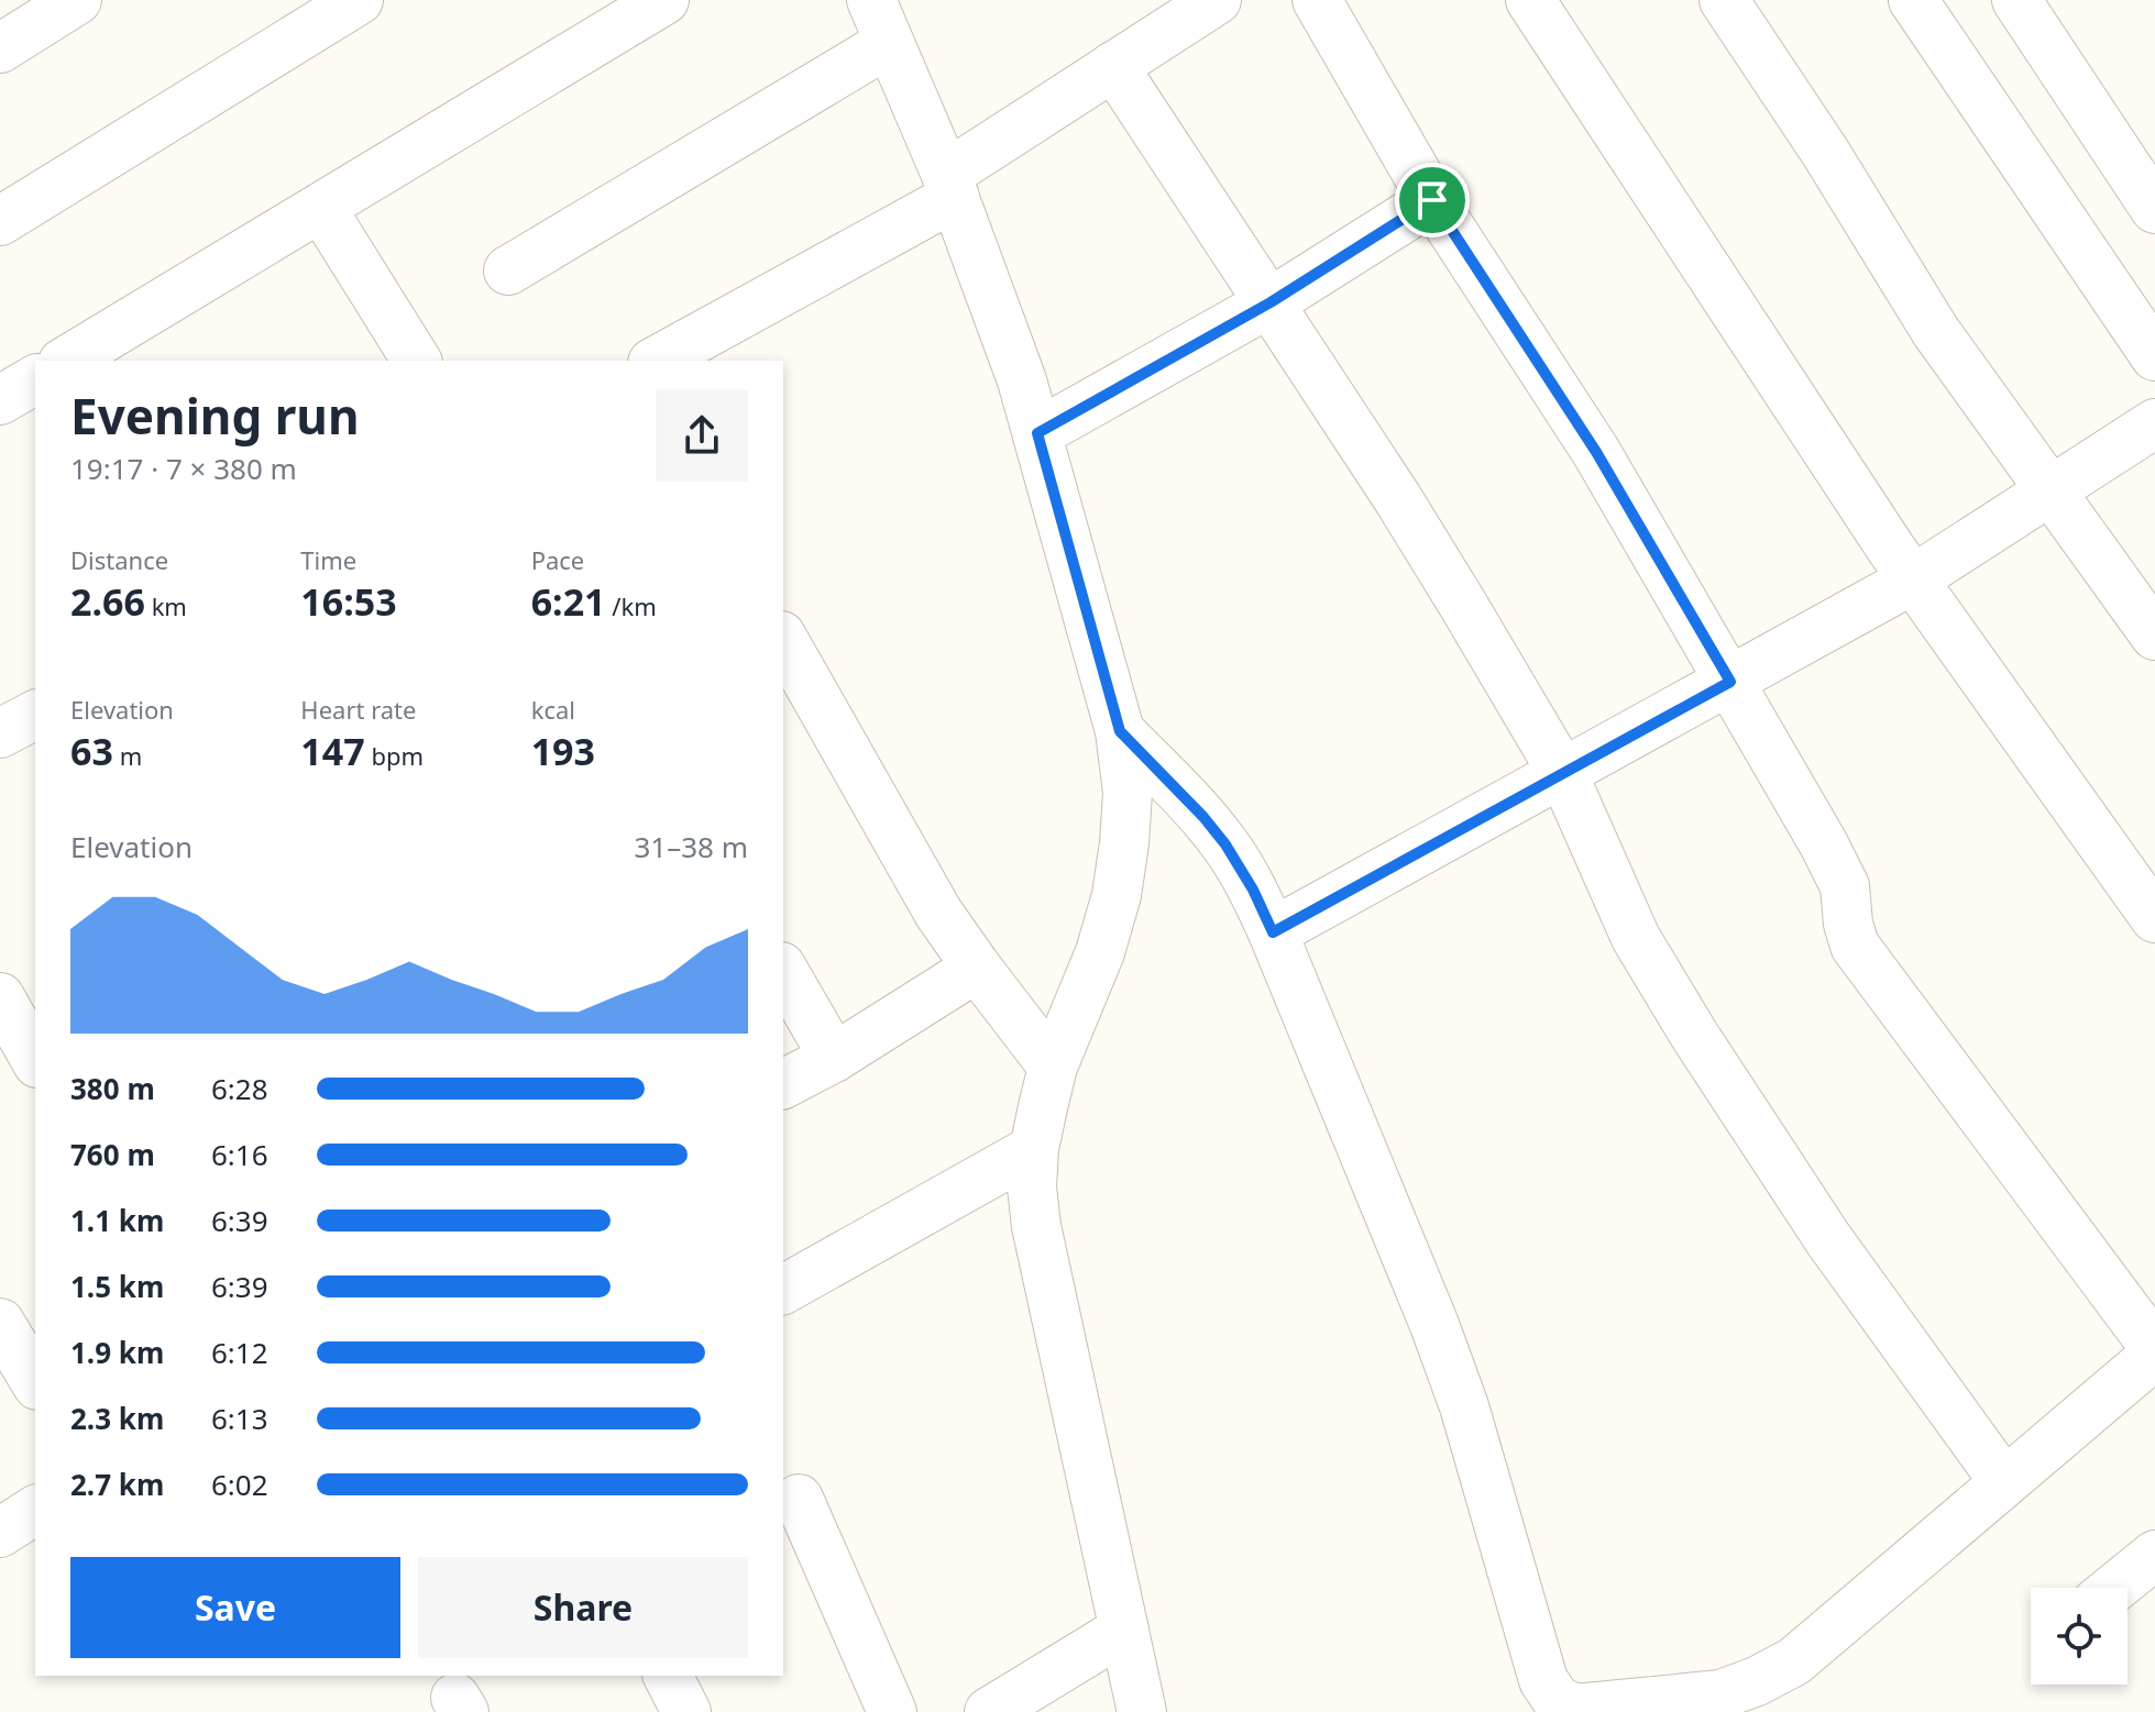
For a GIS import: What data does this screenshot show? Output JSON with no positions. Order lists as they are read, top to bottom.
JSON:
{
  "page": {
    "heading": ["Evening run", "19:17 · 7 × 380 m"],
    "stats": [
      ["Distance", "2.66 km"],
      ["Time", "16:53"],
      ["Pace", "6:21 /km"],
      ["Elevation", "63 m"],
      ["Heart rate", "147 bpm"],
      ["kcal", "193"]
    ],
    "chart": ["Elevation", "31–38 m"],
    "list": [
      {
        "name": "380 m",
        "note": "6:28"
      },
      {
        "name": "760 m",
        "note": "6:16"
      },
      {
        "name": "1.1 km",
        "note": "6:39"
      },
      {
        "name": "1.5 km",
        "note": "6:39"
      },
      {
        "name": "1.9 km",
        "note": "6:12"
      },
      {
        "name": "2.3 km",
        "note": "6:13"
      },
      {
        "name": "2.7 km",
        "note": "6:02"
      }
    ],
    "buttons": ["Save", "Share"]
  }
}
